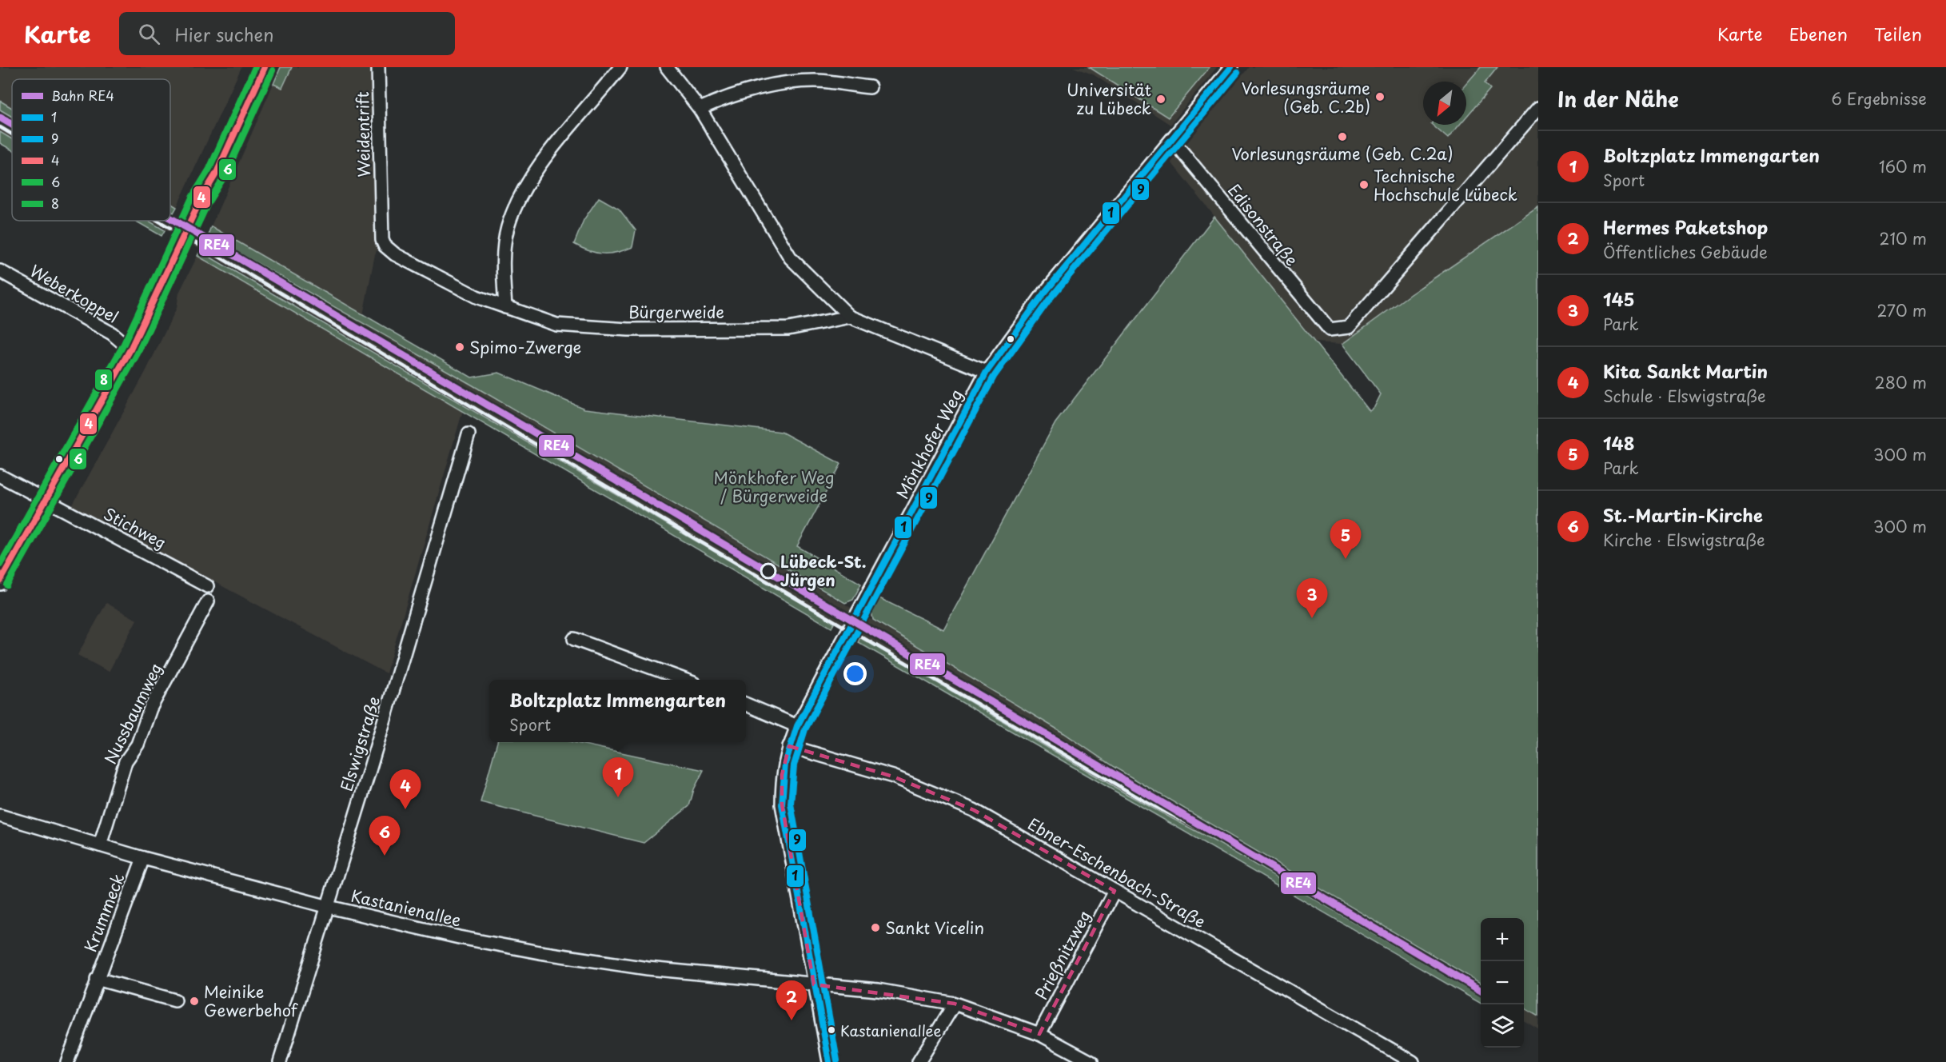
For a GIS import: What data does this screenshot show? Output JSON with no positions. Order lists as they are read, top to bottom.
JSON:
{
  "streets": {
    "street": [
      "Weidentrift",
      "Edisonstraße",
      "Weberkoppel",
      "Bürgerweide",
      "Mönkhofer Weg",
      "Stichweg",
      "Nussbaumweg",
      "Elswigstraße",
      "Ebner-Eschenbach-Straße",
      "Kastanienallee",
      "Krummeck",
      "Prießnitzweg"
    ]
  },
  "crossings": [
    ["Weidentrift", "Bürgerweide"],
    ["Edisonstraße", "Mönkhofer Weg"],
    ["Mönkhofer Weg", "Ebner-Eschenbach-Straße"],
    ["Mönkhofer Weg", "Kastanienallee"],
    ["Nussbaumweg", "Kastanienallee"],
    ["Elswigstraße", "Kastanienallee"],
    ["Ebner-Eschenbach-Straße", "Prießnitzweg"],
    ["Kastanienallee", "Krummeck"],
    ["Kastanienallee", "Prießnitzweg"]
  ],
  "parks": ["Mönkhofer Weg / Bürgerweide"],
  "places": [
    "Vorlesungsräume (Geb. C.2b)",
    "Universität zu Lübeck",
    "Vorlesungsräume (Geb. C.2a)",
    "Technische Hochschule Lübeck",
    "Spimo-Zwerge",
    "Lübeck-St. Jürgen",
    "Sankt Vicelin",
    "Meinike Gewerbehof",
    "Kastanienallee"
  ],
  "lines": [
    "transit line 1",
    "transit line 4",
    "transit line 8",
    "transit line 6",
    "transit line 9",
    "rail line RE4"
  ],
  "legend": [
    "Bahn RE4",
    "1",
    "9",
    "4",
    "6",
    "8"
  ],
  "north": "bottom left",
  "page": {
    "header": "Karte",
    "search": "Hier suchen",
    "nav": ["Karte", "Ebenen", "Teilen"],
    "heading": ["In der Nähe", "6 Ergebnisse"],
    "list": [
      {
        "mark": "1",
        "name": "Boltzplatz Immengarten",
        "note": "Sport",
        "value": "160 m"
      },
      {
        "mark": "2",
        "name": "Hermes Paketshop",
        "note": "Öffentliches Gebäude",
        "value": "210 m"
      },
      {
        "mark": "3",
        "name": "145",
        "note": "Park",
        "value": "270 m"
      },
      {
        "mark": "4",
        "name": "Kita Sankt Martin",
        "note": "Schule · Elswigstraße",
        "value": "280 m"
      },
      {
        "mark": "5",
        "name": "148",
        "note": "Park",
        "value": "300 m"
      },
      {
        "mark": "6",
        "name": "St.-Martin-Kirche",
        "note": "Kirche · Elswigstraße",
        "value": "300 m"
      }
    ],
    "pins": [
      "5",
      "3",
      "1",
      "4",
      "6",
      "2"
    ],
    "popup": ["Boltzplatz Immengarten", "Sport"],
    "map_buttons": ["+", "−"]
  }
}
